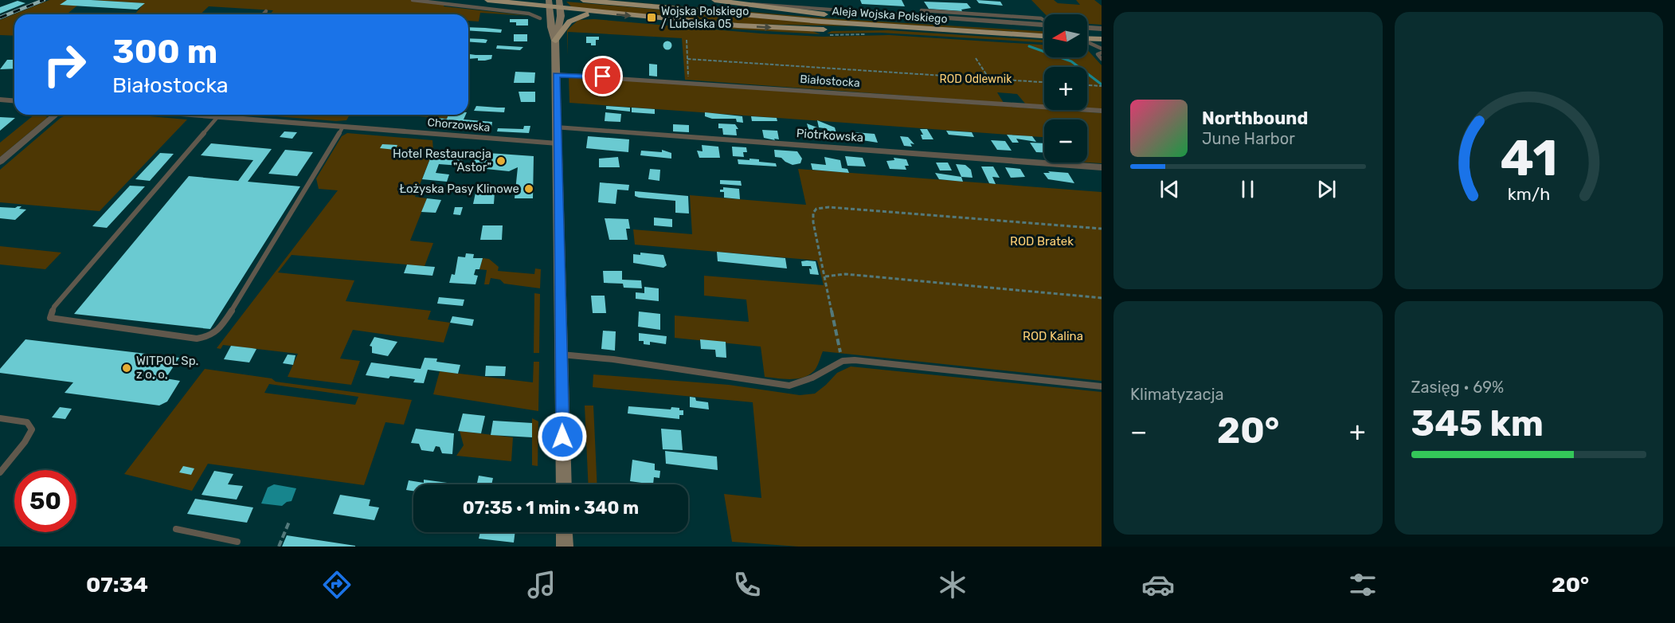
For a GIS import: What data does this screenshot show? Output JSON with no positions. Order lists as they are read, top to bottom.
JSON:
{
  "streets": {
    "main road": ["Aleja Wojska Polskiego"],
    "street": ["Białostocka", "Chorzowska", "Piotrkowska"]
  },
  "parks": ["ROD Odlewnik", "ROD Bratek", "ROD Kalina"],
  "places": {
    "transit": ["Wojska Polskiego / Lubelska 05"],
    "other": ["Hotel Restauracja \"Astor\"", "Łożyska Pasy Klinowe", "WITPOL Sp. z o. o."]
  },
  "north": "left",
  "page": {
    "map_buttons": ["+", "−"],
    "turn": ["300 m", "Białostocka"],
    "song": ["Northbound", "June Harbor"],
    "tile": [
      "Klimatyzacja",
      ["Zasięg · 69%", "345 km"]
    ],
    "heat": ["−", "20°", "+"],
    "limit": "50",
    "trip": "07:35 · 1 min · 340 m",
    "tabs": ["07:34", "20°"],
    "gauge": ["41", "km/h"]
  }
}
